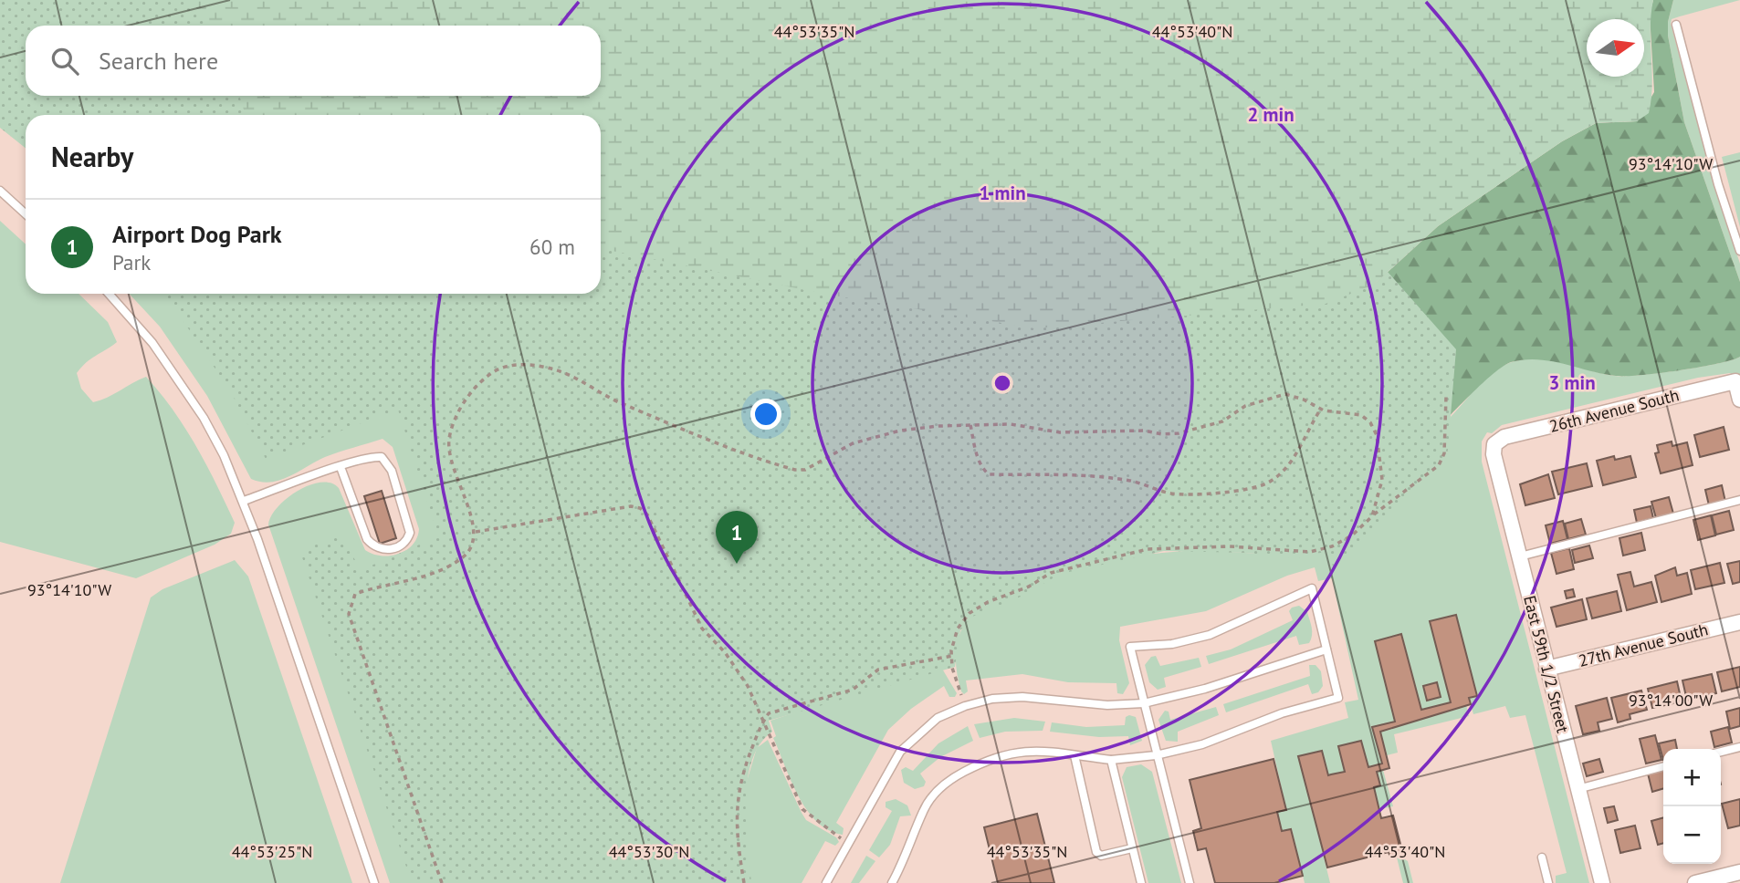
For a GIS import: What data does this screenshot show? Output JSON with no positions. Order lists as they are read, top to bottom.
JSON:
{
  "streets": {
    "street": ["26th Avenue South", "27th Avenue South", "East 59th 1/2 Street"]
  },
  "crossings": [
    ["26th Avenue South", "East 59th 1/2 Street"],
    ["27th Avenue South", "East 59th 1/2 Street"]
  ],
  "north": "right",
  "page": {
    "search": "Search here",
    "heading": "Nearby",
    "list": [
      {
        "mark": "1",
        "name": "Airport Dog Park",
        "note": "Park",
        "value": "60 m"
      }
    ],
    "pins": "1",
    "map_buttons": ["+", "−"]
  },
  "coordinates": [
    "44°53'35\"N",
    "44°53'40\"N",
    "93°14'10\"W",
    "93°14'00\"W",
    "44°53'25\"N",
    "44°53'30\"N"
  ],
  "rings": ["2 min", "1 min", "3 min"]
}
